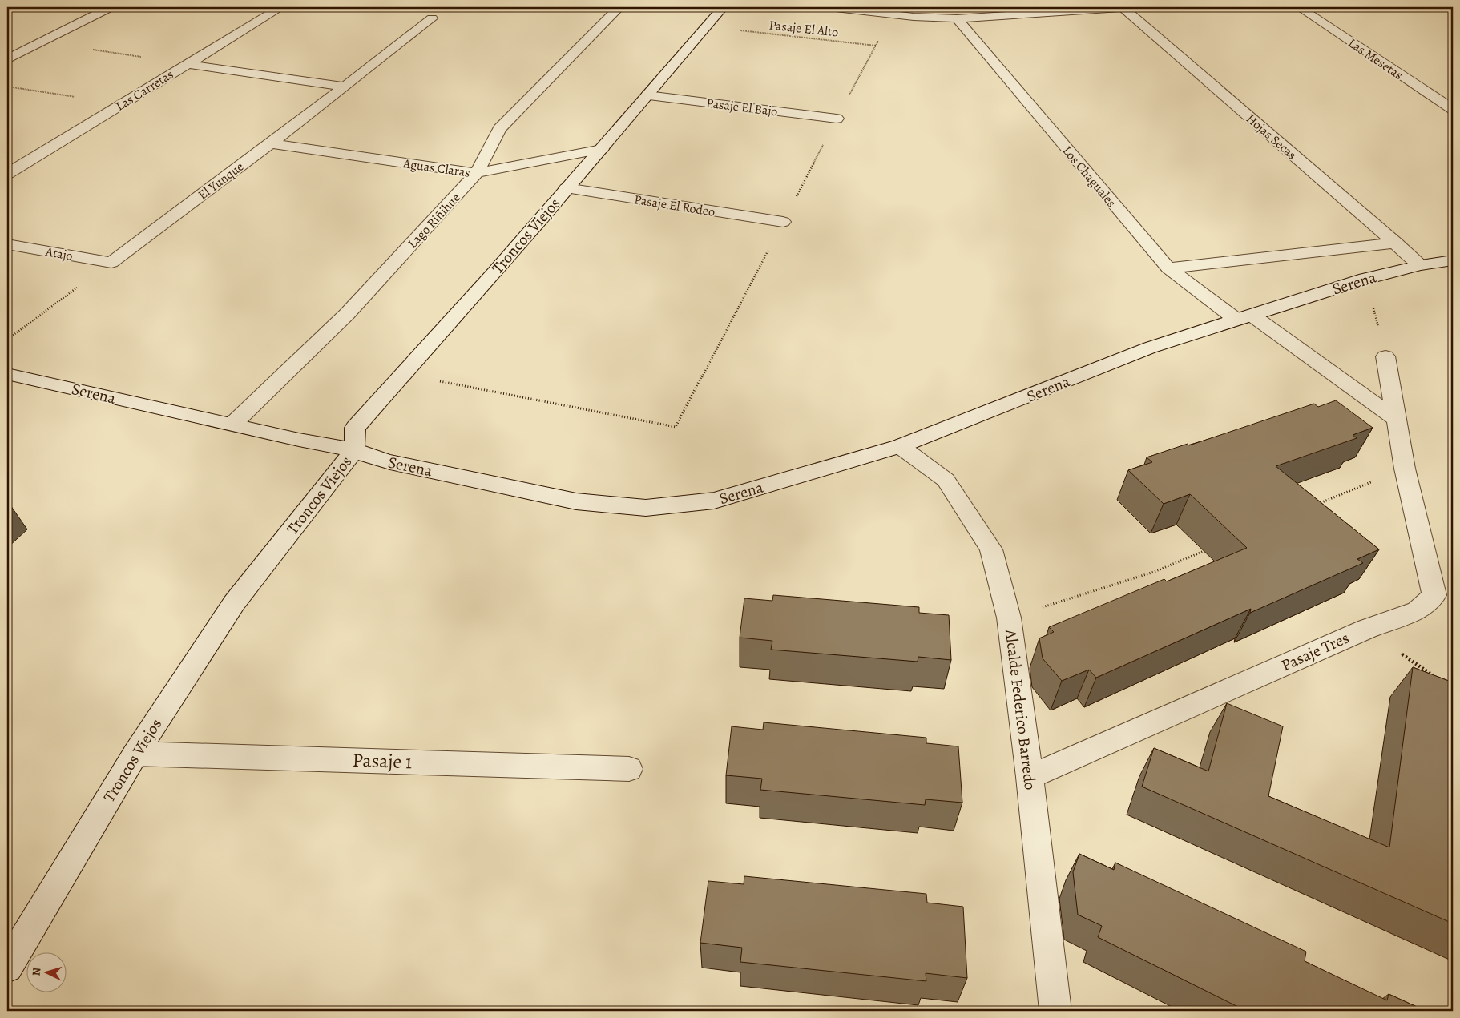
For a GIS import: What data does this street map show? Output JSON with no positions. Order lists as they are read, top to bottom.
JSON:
{
  "streets": {
    "street": [
      "Las Mesetas",
      "Las Carretas",
      "Pasaje El Bajo",
      "Hojas Secas",
      "Aguas Claras",
      "Los Chaguales",
      "El Yunque",
      "Pasaje El Rodeo",
      "Lago Riñihue",
      "Troncos Viejos",
      "Atajo",
      "Serena",
      "Pasaje Tres",
      "Alcalde Federico Barredo",
      "Pasaje 1"
    ],
    "path": ["Pasaje El Alto"]
  },
  "crossings": [
    ["Pasaje El Alto", "Troncos Viejos"],
    ["Pasaje El Bajo", "Troncos Viejos"],
    ["Hojas Secas", "Serena"],
    ["Aguas Claras", "El Yunque"],
    ["Aguas Claras", "Lago Riñihue"],
    ["Aguas Claras", "Troncos Viejos"],
    ["Los Chaguales", "Serena"],
    ["El Yunque", "Atajo"],
    ["Pasaje El Rodeo", "Troncos Viejos"],
    ["Lago Riñihue", "Serena"],
    ["Troncos Viejos", "Serena"],
    ["Troncos Viejos", "Pasaje 1"],
    ["Serena", "Alcalde Federico Barredo"],
    ["Pasaje Tres", "Alcalde Federico Barredo"]
  ],
  "north": "left"
}
